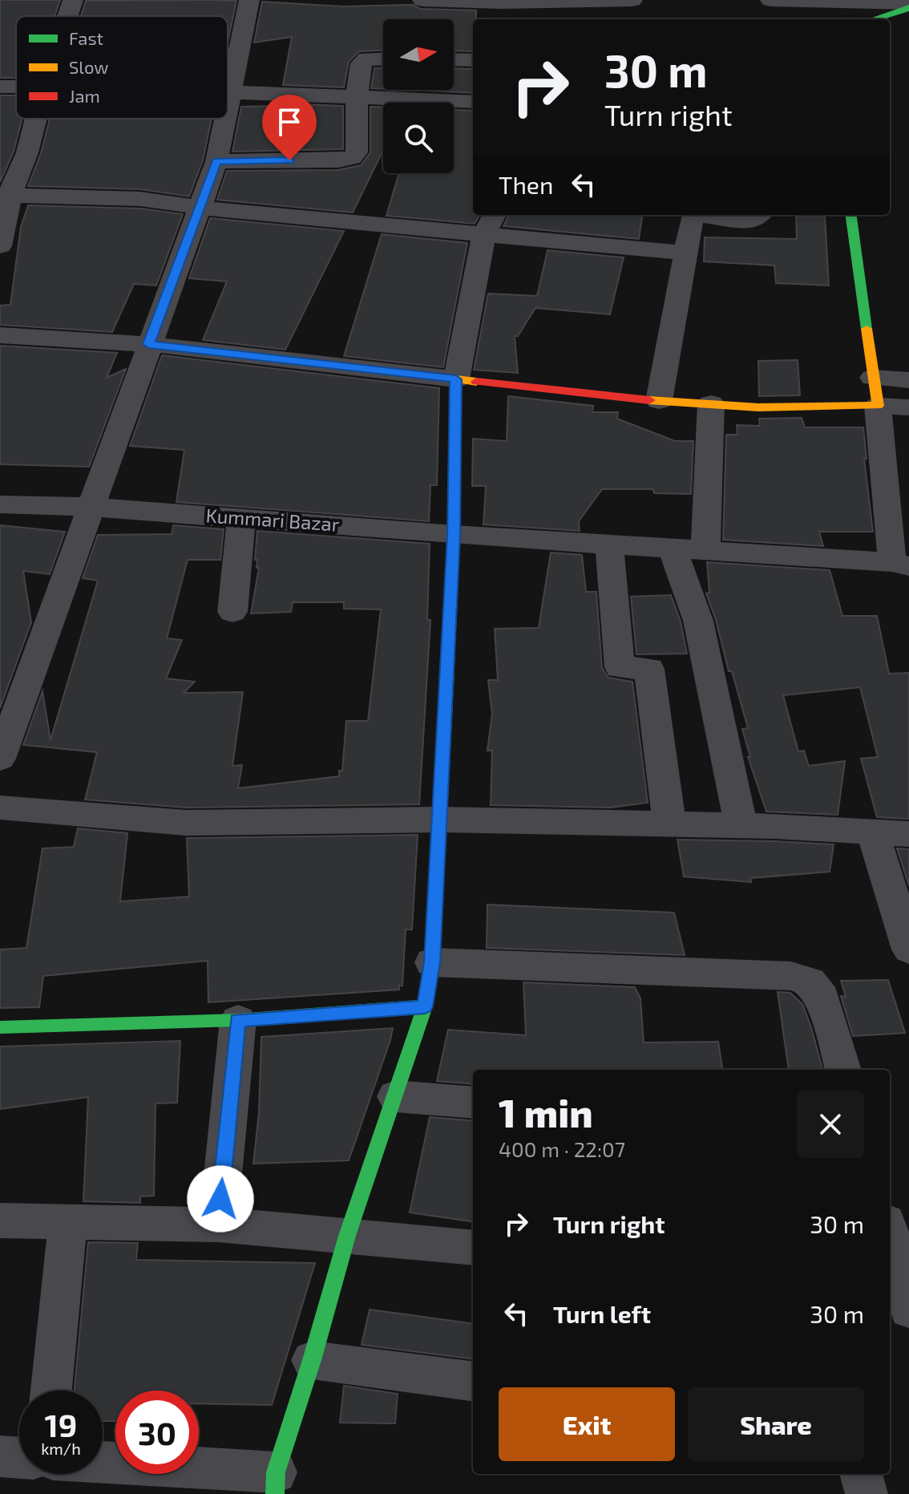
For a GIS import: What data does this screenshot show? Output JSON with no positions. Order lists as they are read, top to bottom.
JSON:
{
  "streets": {
    "street": ["Kummari Bazar"]
  },
  "legend": ["Fast", "Slow", "Jam"],
  "north": "right",
  "page": {
    "turn": ["30 m", "Turn right"],
    "then": "Then",
    "heading": ["1 min", "400 m · 22:07"],
    "list": [
      {
        "name": "Turn right",
        "value": "30 m"
      },
      {
        "name": "Turn left",
        "value": "30 m"
      }
    ],
    "buttons": ["Exit", "Share"],
    "speed": "19 km/h",
    "limit": "30"
  }
}
